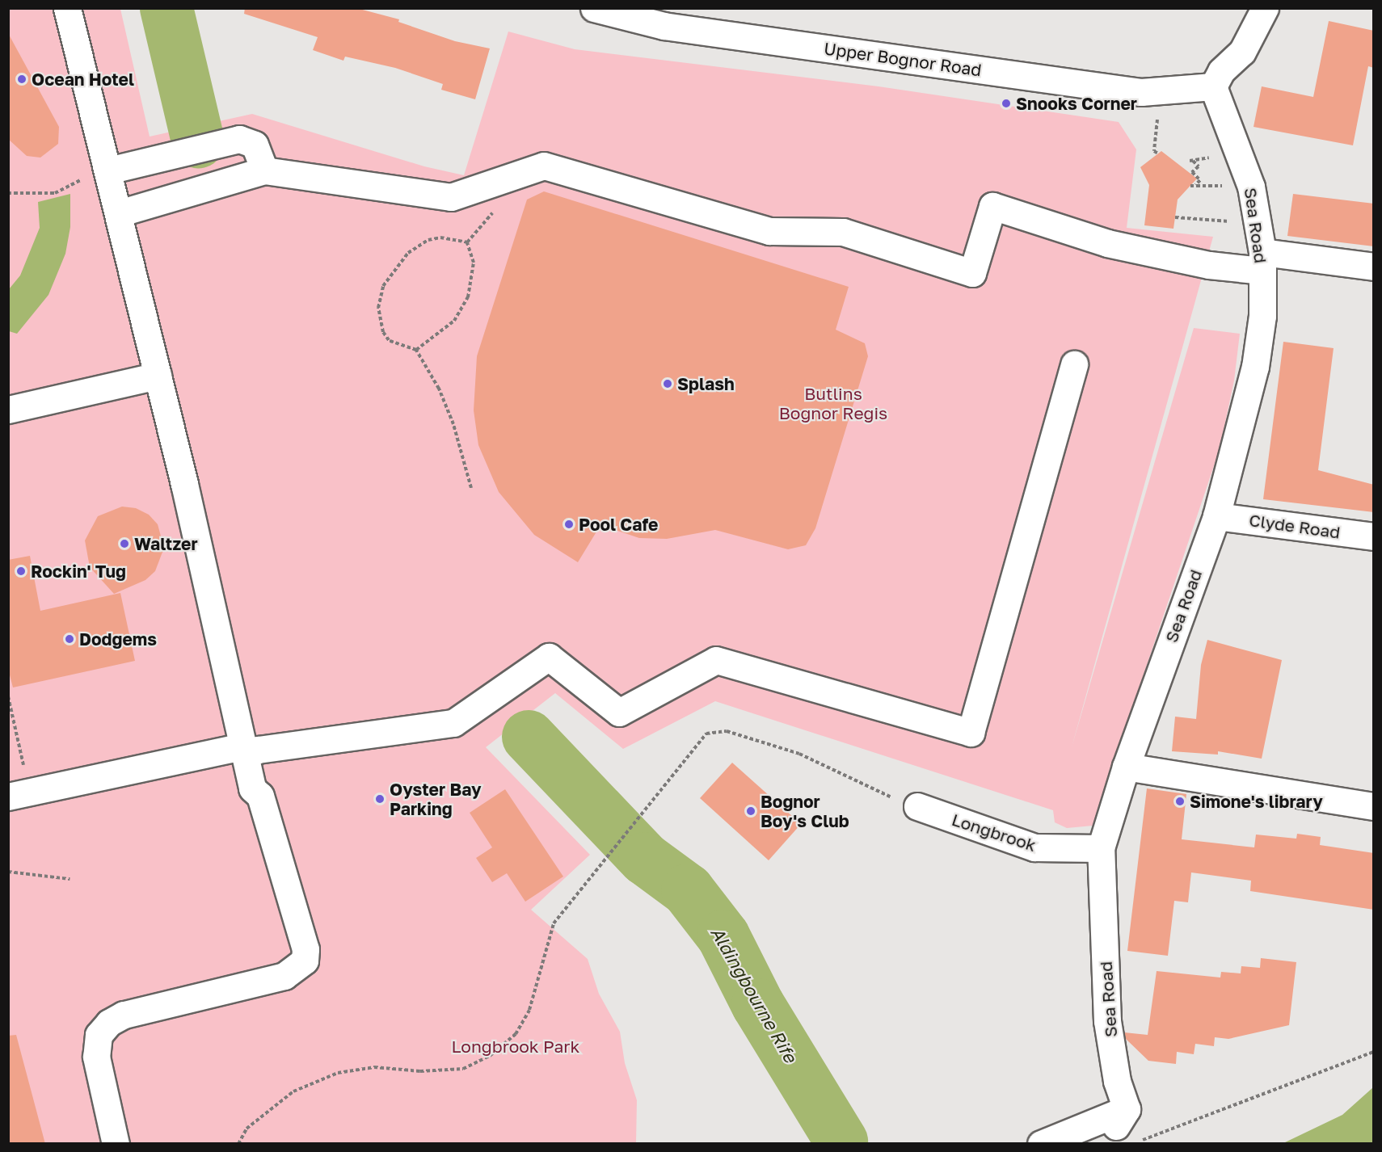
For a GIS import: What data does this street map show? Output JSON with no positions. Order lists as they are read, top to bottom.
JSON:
{
  "streets": {
    "street": [
      "Upper Bognor Road",
      "Sea Road",
      "Clyde Road",
      "Longbrook"
    ]
  },
  "crossings": [
    ["Upper Bognor Road", "Sea Road"],
    ["Sea Road", "Clyde Road"],
    ["Sea Road", "Longbrook"]
  ],
  "water": ["Aldingbourne Rife"],
  "parks": ["Butlins Bognor Regis", "Longbrook Park"],
  "places": [
    "Ocean Hotel",
    "Snooks Corner",
    "Splash",
    "Pool Cafe",
    "Waltzer",
    "Rockin' Tug",
    "Dodgems",
    "Oyster Bay Parking",
    "Simone's library",
    "Bognor Boy's Club"
  ]
}
